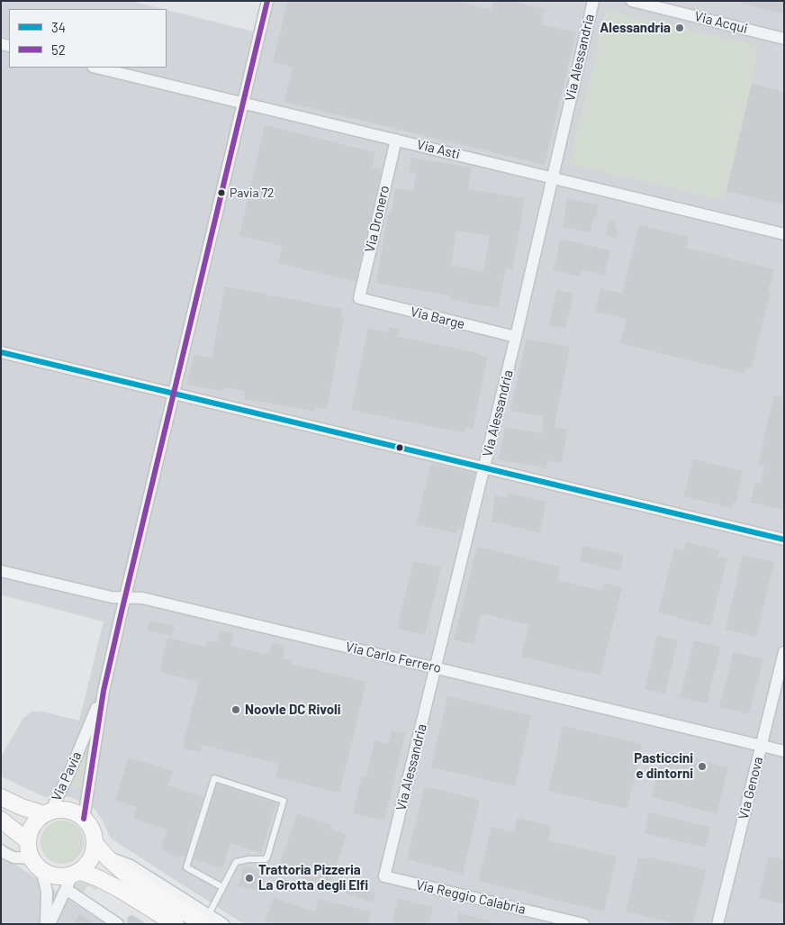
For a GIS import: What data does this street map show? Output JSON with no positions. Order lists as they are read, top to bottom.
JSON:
{
  "streets": {
    "street": [
      "Via Acqui",
      "Via Alessandria",
      "Via Asti",
      "Via Dronero",
      "Via Barge",
      "Via Carlo Ferrero",
      "Via Pavia",
      "Via Genova",
      "Via Reggio Calabria"
    ]
  },
  "crossings": [
    ["Via Alessandria", "Via Asti"],
    ["Via Alessandria", "Via Barge"],
    ["Via Alessandria", "Via Carlo Ferrero"],
    ["Via Alessandria", "Via Reggio Calabria"],
    ["Via Asti", "Via Dronero"],
    ["Via Asti", "Via Pavia"],
    ["Via Dronero", "Via Barge"],
    ["Via Carlo Ferrero", "Via Pavia"],
    ["Via Carlo Ferrero", "Via Genova"]
  ],
  "places": [
    "Alessandria",
    "Pavia 72",
    "Noovle DC Rivoli",
    "Pasticcini e dintorni",
    "Trattoria Pizzeria La Grotta degli Elfi"
  ],
  "lines": ["transit line 52", "transit line 34"],
  "legend": ["34", "52"]
}
